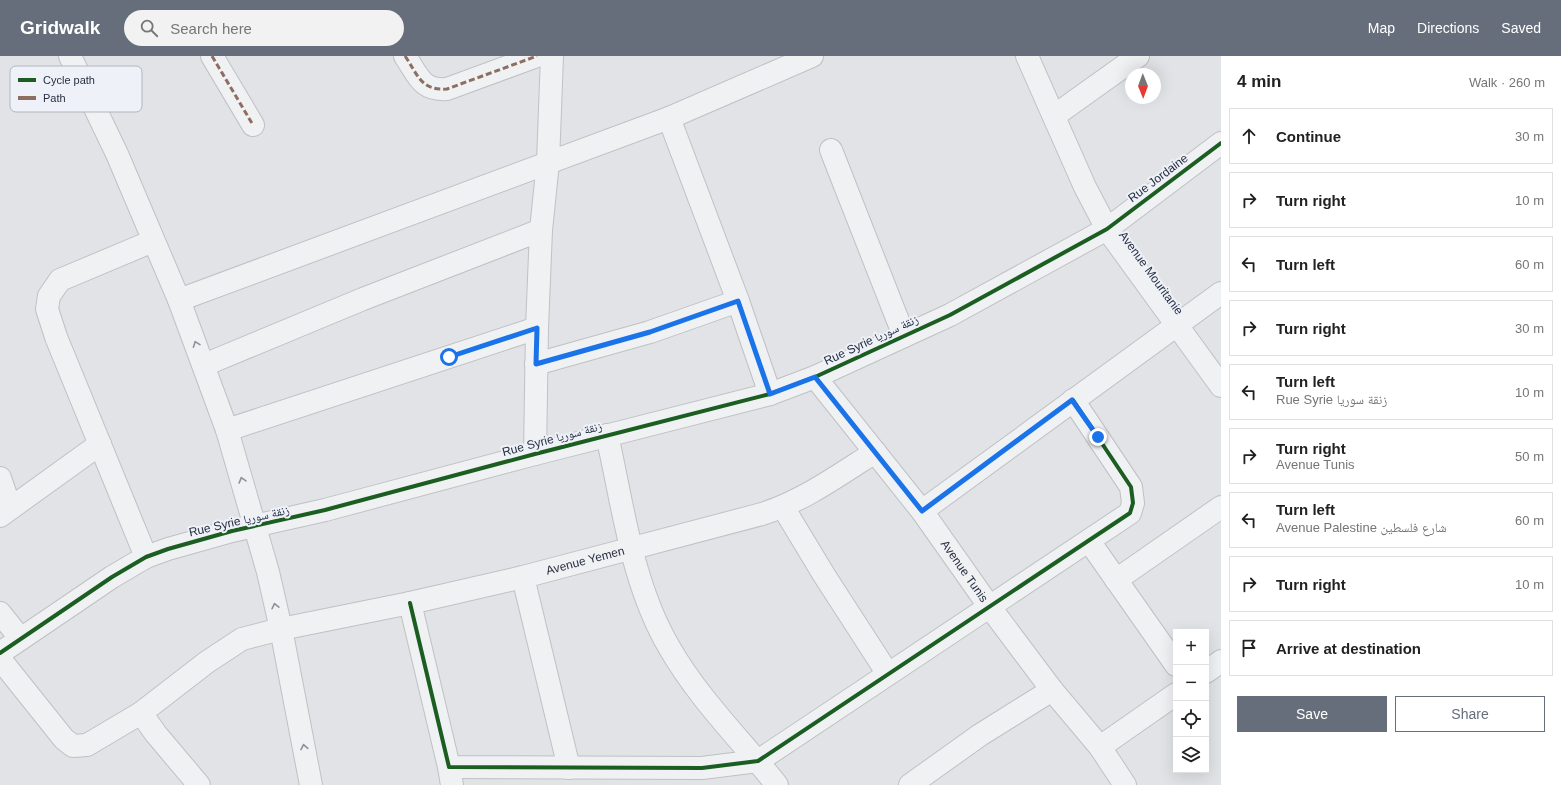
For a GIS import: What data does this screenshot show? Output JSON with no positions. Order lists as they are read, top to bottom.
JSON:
{
  "streets": {
    "street": [
      "Rue Jordaine",
      "Avenue Mouritanie",
      "Rue Syrie زنقة سوريا",
      "Avenue Yemen",
      "Avenue Tunis"
    ]
  },
  "crossings": [
    ["Rue Jordaine", "Avenue Mouritanie"],
    ["Rue Jordaine", "Rue Syrie زنقة سوريا"],
    ["Avenue Mouritanie", "Rue Syrie زنقة سوريا"],
    ["Rue Syrie زنقة سوريا", "Avenue Tunis"],
    ["Avenue Yemen", "Avenue Tunis"]
  ],
  "legend": ["Cycle path", "Path"],
  "north": "bottom",
  "page": {
    "header": "Gridwalk",
    "search": "Search here",
    "nav": ["Map", "Directions", "Saved"],
    "heading": ["4 min", "Walk · 260 m"],
    "list": [
      ["Continue", "30 m"],
      ["Turn right", "10 m"],
      ["Turn left", "60 m"],
      ["Turn right", "30 m"],
      ["Turn left", "Rue Syrie زنقة سوريا", "10 m"],
      ["Turn right", "Avenue Tunis", "50 m"],
      ["Turn left", "Avenue Palestine شارع فلسطين", "60 m"],
      ["Turn right", "10 m"],
      "Arrive at destination"
    ],
    "map_buttons": ["+", "−"],
    "buttons": ["Save", "Share"]
  }
}
